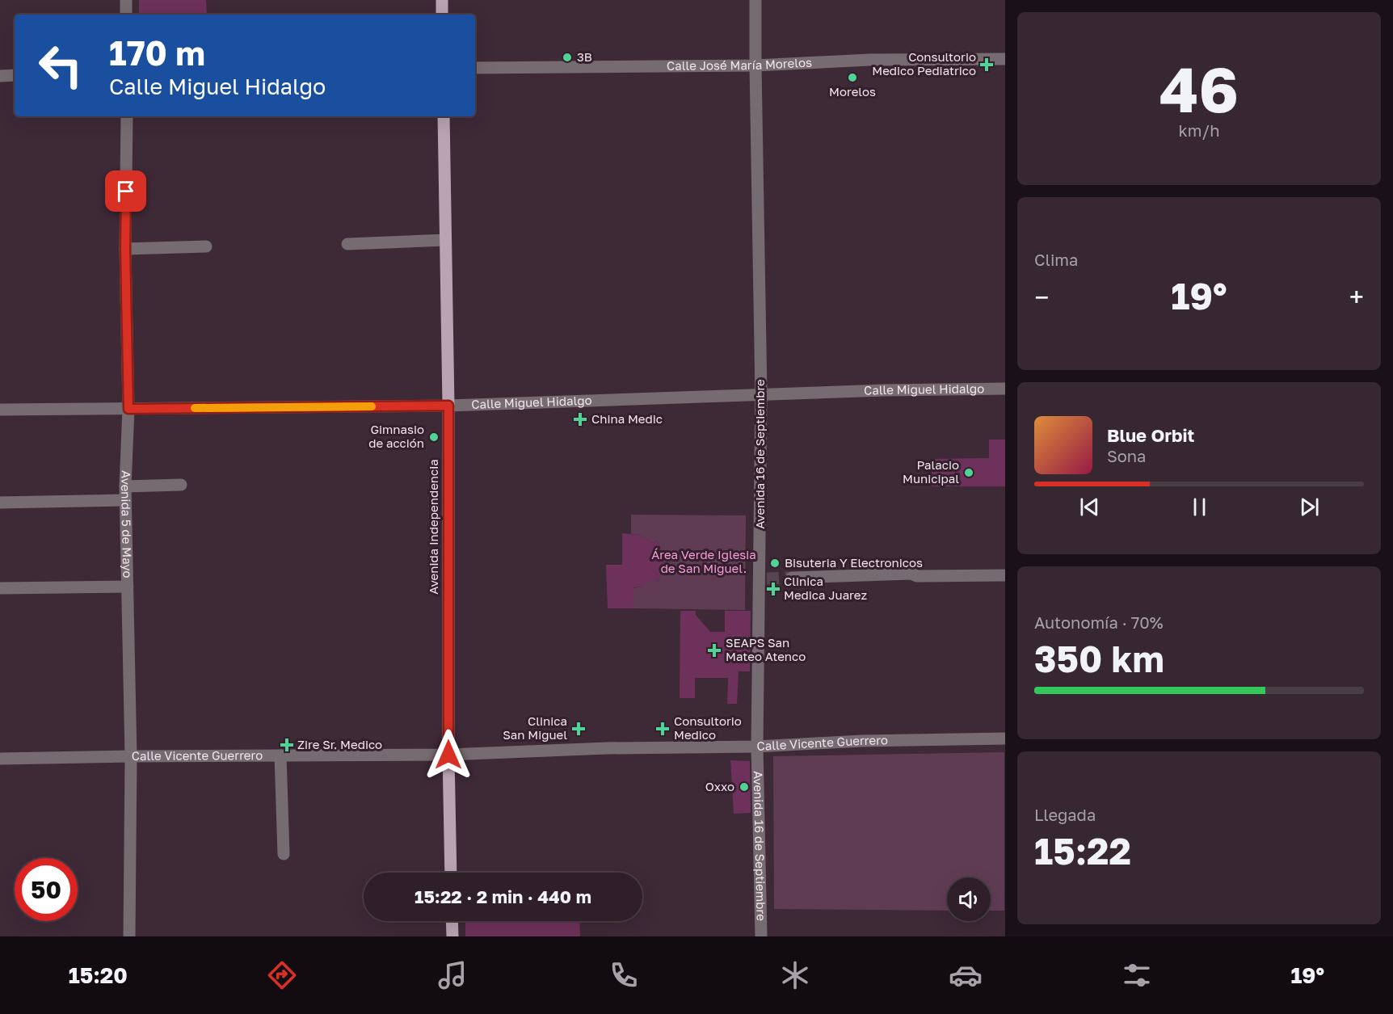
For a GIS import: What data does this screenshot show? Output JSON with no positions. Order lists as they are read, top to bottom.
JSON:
{
  "streets": {
    "main road": ["Avenida Independencia"],
    "street": [
      "Calle José María Morelos",
      "Calle Miguel Hidalgo",
      "Avenida 16 de Septiembre",
      "Avenida 5 de Mayo",
      "Calle Vicente Guerrero"
    ]
  },
  "crossings": [
    ["Calle José María Morelos", "Avenida 16 de Septiembre"],
    ["Calle Miguel Hidalgo", "Avenida 16 de Septiembre"],
    ["Calle Miguel Hidalgo", "Avenida 5 de Mayo"],
    ["Calle Miguel Hidalgo", "Avenida Independencia"],
    ["Avenida 16 de Septiembre", "Calle Vicente Guerrero"],
    ["Avenida 5 de Mayo", "Calle Vicente Guerrero"],
    ["Avenida Independencia", "Calle Vicente Guerrero"]
  ],
  "parks": ["Área Verde Iglesia de San Miguel."],
  "places": {
    "other": [
      "3B",
      "Morelos",
      "Gimnasio de acción",
      "Palacio Municipal",
      "Bisuteria Y Electronicos",
      "Oxxo"
    ],
    "health": [
      "Consultorio Medico Pediatrico",
      "China Medic",
      "Clinica Medica Juarez",
      "SEAPS San Mateo Atenco",
      "Clinica San Miguel",
      "Consultorio Medico",
      "Zire Sr. Medico"
    ]
  },
  "page": {
    "tile": [
      ["46", "km/h"],
      "Clima",
      ["Autonomía · 70%", "350 km"],
      ["Llegada", "15:22"]
    ],
    "turn": ["170 m", "Calle Miguel Hidalgo"],
    "heat": ["−", "19°", "+"],
    "song": ["Blue Orbit", "Sona"],
    "limit": "50",
    "trip": "15:22 · 2 min · 440 m",
    "tabs": ["15:20", "19°"]
  }
}
